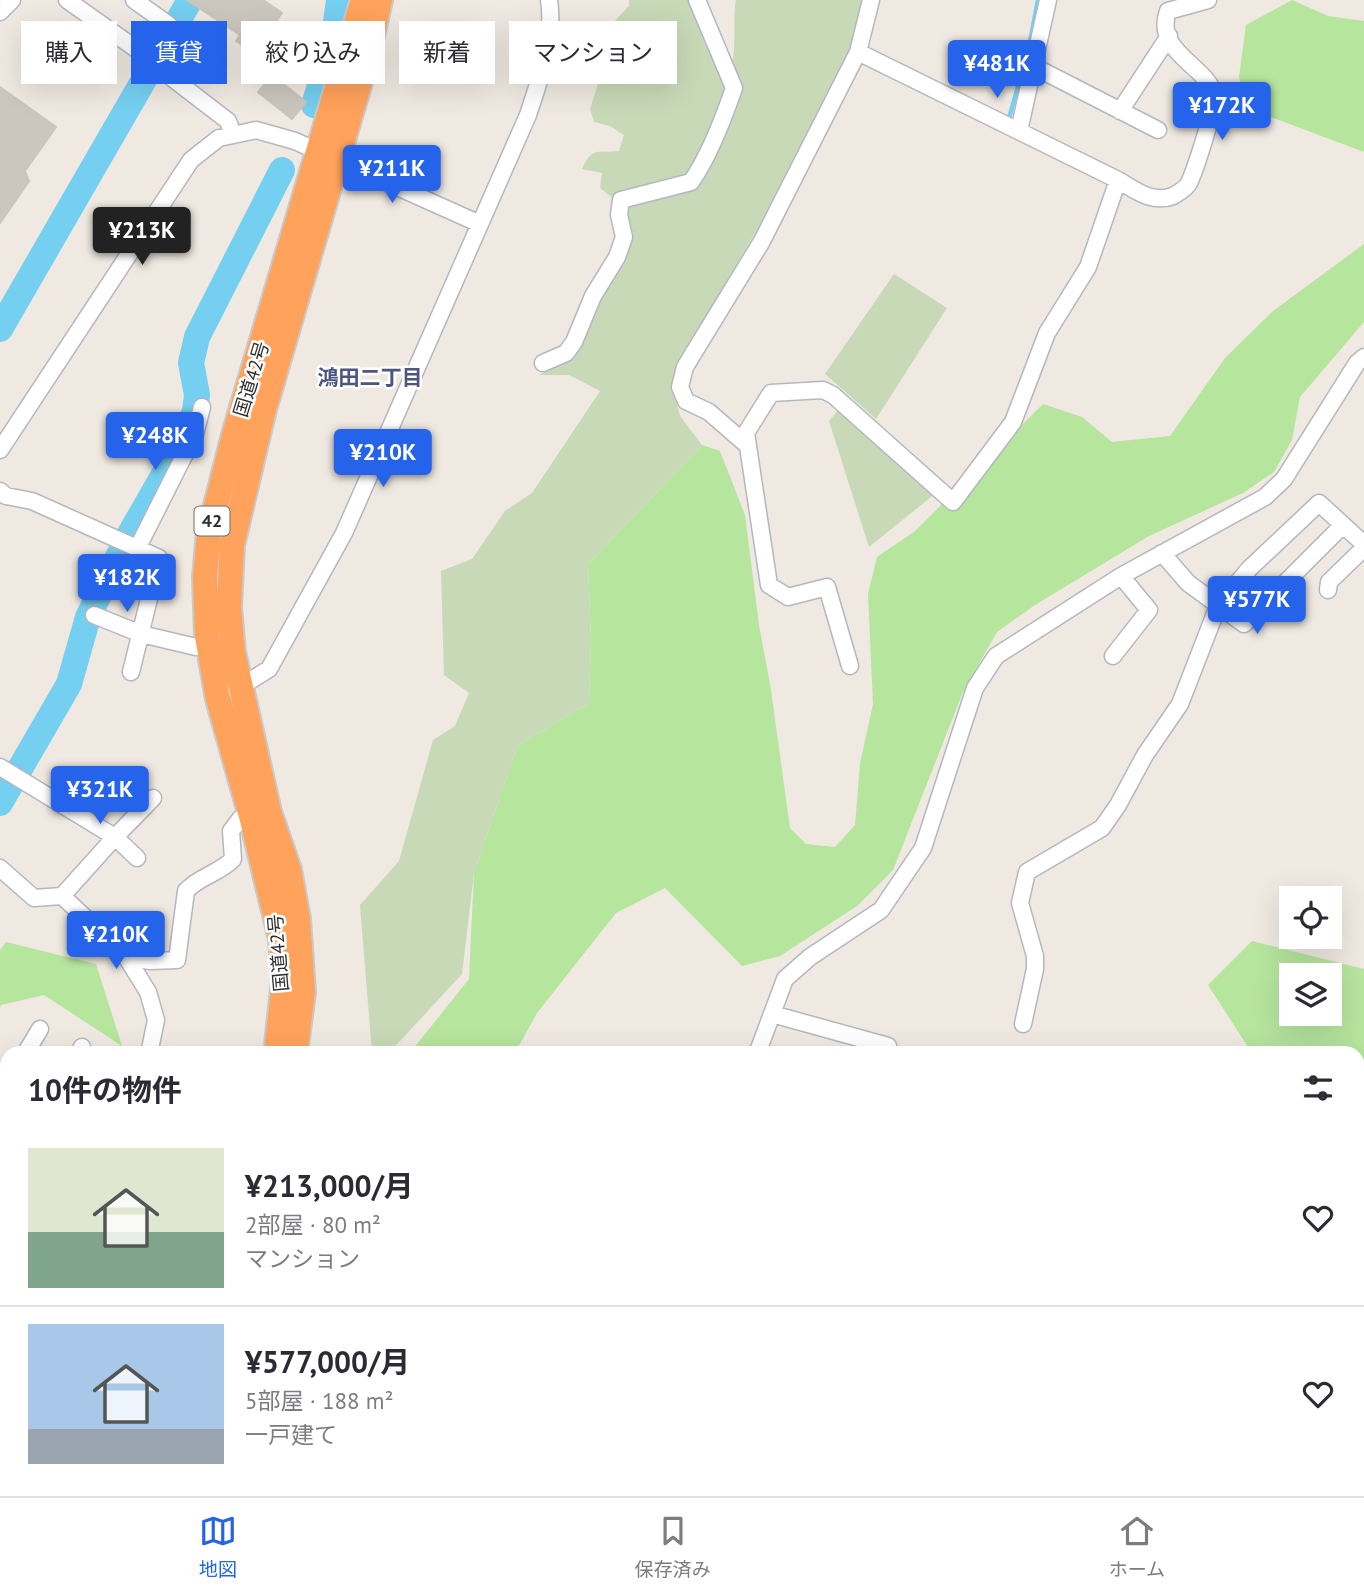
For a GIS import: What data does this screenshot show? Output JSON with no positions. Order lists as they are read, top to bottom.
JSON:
{
  "streets": {
    "highway": ["国道42号", "42"]
  },
  "districts": ["鴻田二丁目"],
  "page": {
    "chip": [
      "購入",
      "賃貸",
      "絞り込み",
      "新着",
      "マンション"
    ],
    "price": [
      "¥481K",
      "¥172K",
      "¥211K",
      "¥213K",
      "¥248K",
      "¥210K",
      "¥182K",
      "¥577K",
      "¥321K",
      "¥210K"
    ],
    "heading": "10件の物件",
    "list": [
      {
        "name": "¥213,000/月",
        "note": "2部屋 · 80 m² · マンション"
      },
      {
        "name": "¥577,000/月",
        "note": "5部屋 · 188 m² · 一戸建て"
      }
    ],
    "tabs": ["地図", "保存済み", "ホーム"]
  }
}
